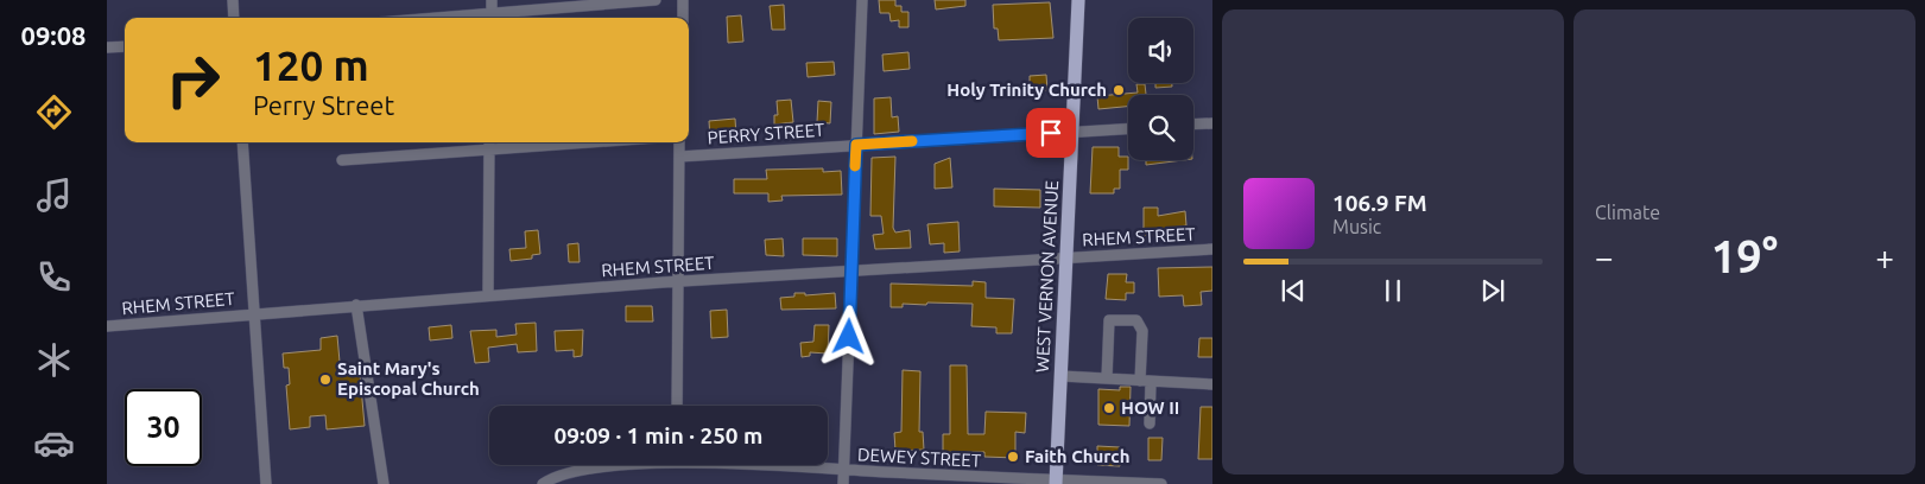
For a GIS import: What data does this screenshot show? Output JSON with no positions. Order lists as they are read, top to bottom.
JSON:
{
  "streets": {
    "main road": ["WEST VERNON AVENUE"],
    "street": ["PERRY STREET", "RHEM STREET", "DEWEY STREET"]
  },
  "crossings": [
    ["PERRY STREET", "WEST VERNON AVENUE"],
    ["RHEM STREET", "WEST VERNON AVENUE"],
    ["WEST VERNON AVENUE", "DEWEY STREET"]
  ],
  "places": [
    "Holy Trinity Church",
    "Saint Mary's Episcopal Church",
    "HOW II",
    "Faith Church"
  ],
  "page": {
    "tabs": "09:08",
    "tile": "Climate",
    "turn": ["120 m", "Perry Street"],
    "song": ["106.9 FM", "Music"],
    "heat": ["−", "19°", "+"],
    "limit": "30",
    "trip": "09:09 · 1 min · 250 m"
  }
}
